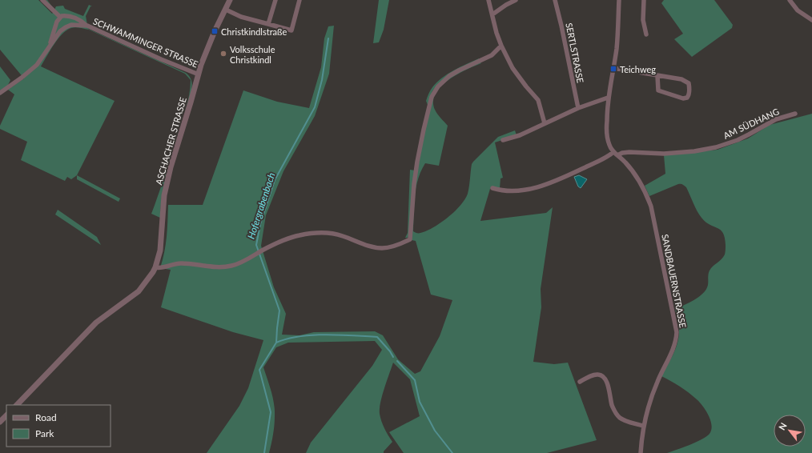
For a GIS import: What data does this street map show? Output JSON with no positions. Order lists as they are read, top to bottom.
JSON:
{
  "streets": {
    "street": [
      "SCHWAMMINGER STRASSE",
      "SERTLSTRASSE",
      "AM SÜDHANG",
      "ASCHACHER STRASSE",
      "SANDBAUERNSTRASSE"
    ]
  },
  "crossings": [
    ["SCHWAMMINGER STRASSE", "ASCHACHER STRASSE"],
    ["AM SÜDHANG", "SANDBAUERNSTRASSE"]
  ],
  "water": ["Hofergrabenbach"],
  "places": {
    "transit": ["Christkindlstraße", "Teichweg"],
    "other": ["Volksschule Christkindl"]
  },
  "legend": ["Road", "Park"],
  "north": "top left"
}
